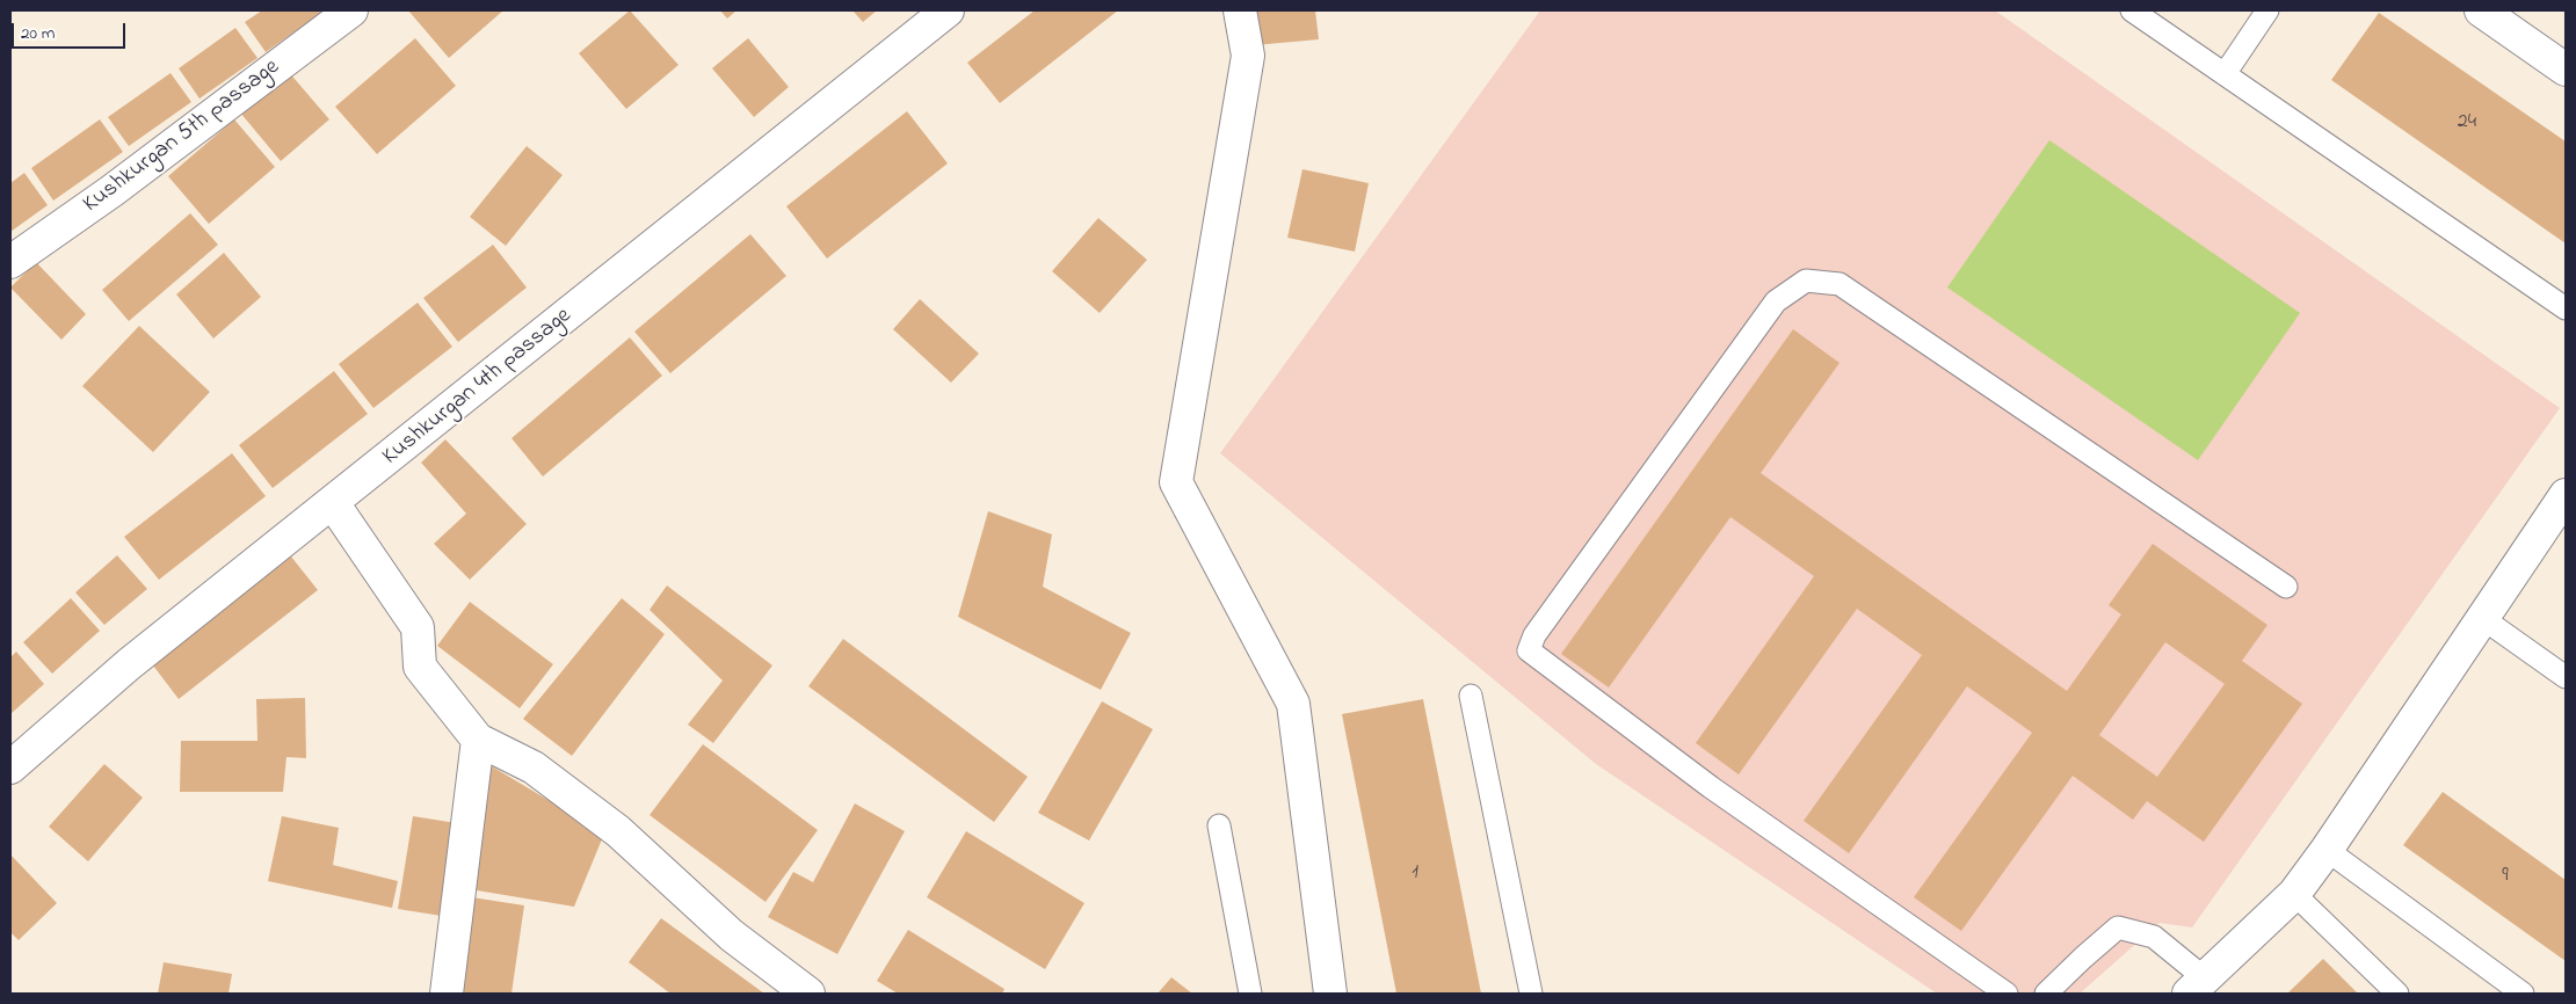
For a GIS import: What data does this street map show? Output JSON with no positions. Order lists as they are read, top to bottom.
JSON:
{
  "streets": {
    "street": ["Kushkurgan 5th passage", "Kushkurgan 4th passage"]
  },
  "house_numbers": ["24", "1", "9"],
  "scale_bar": "20 m"
}
